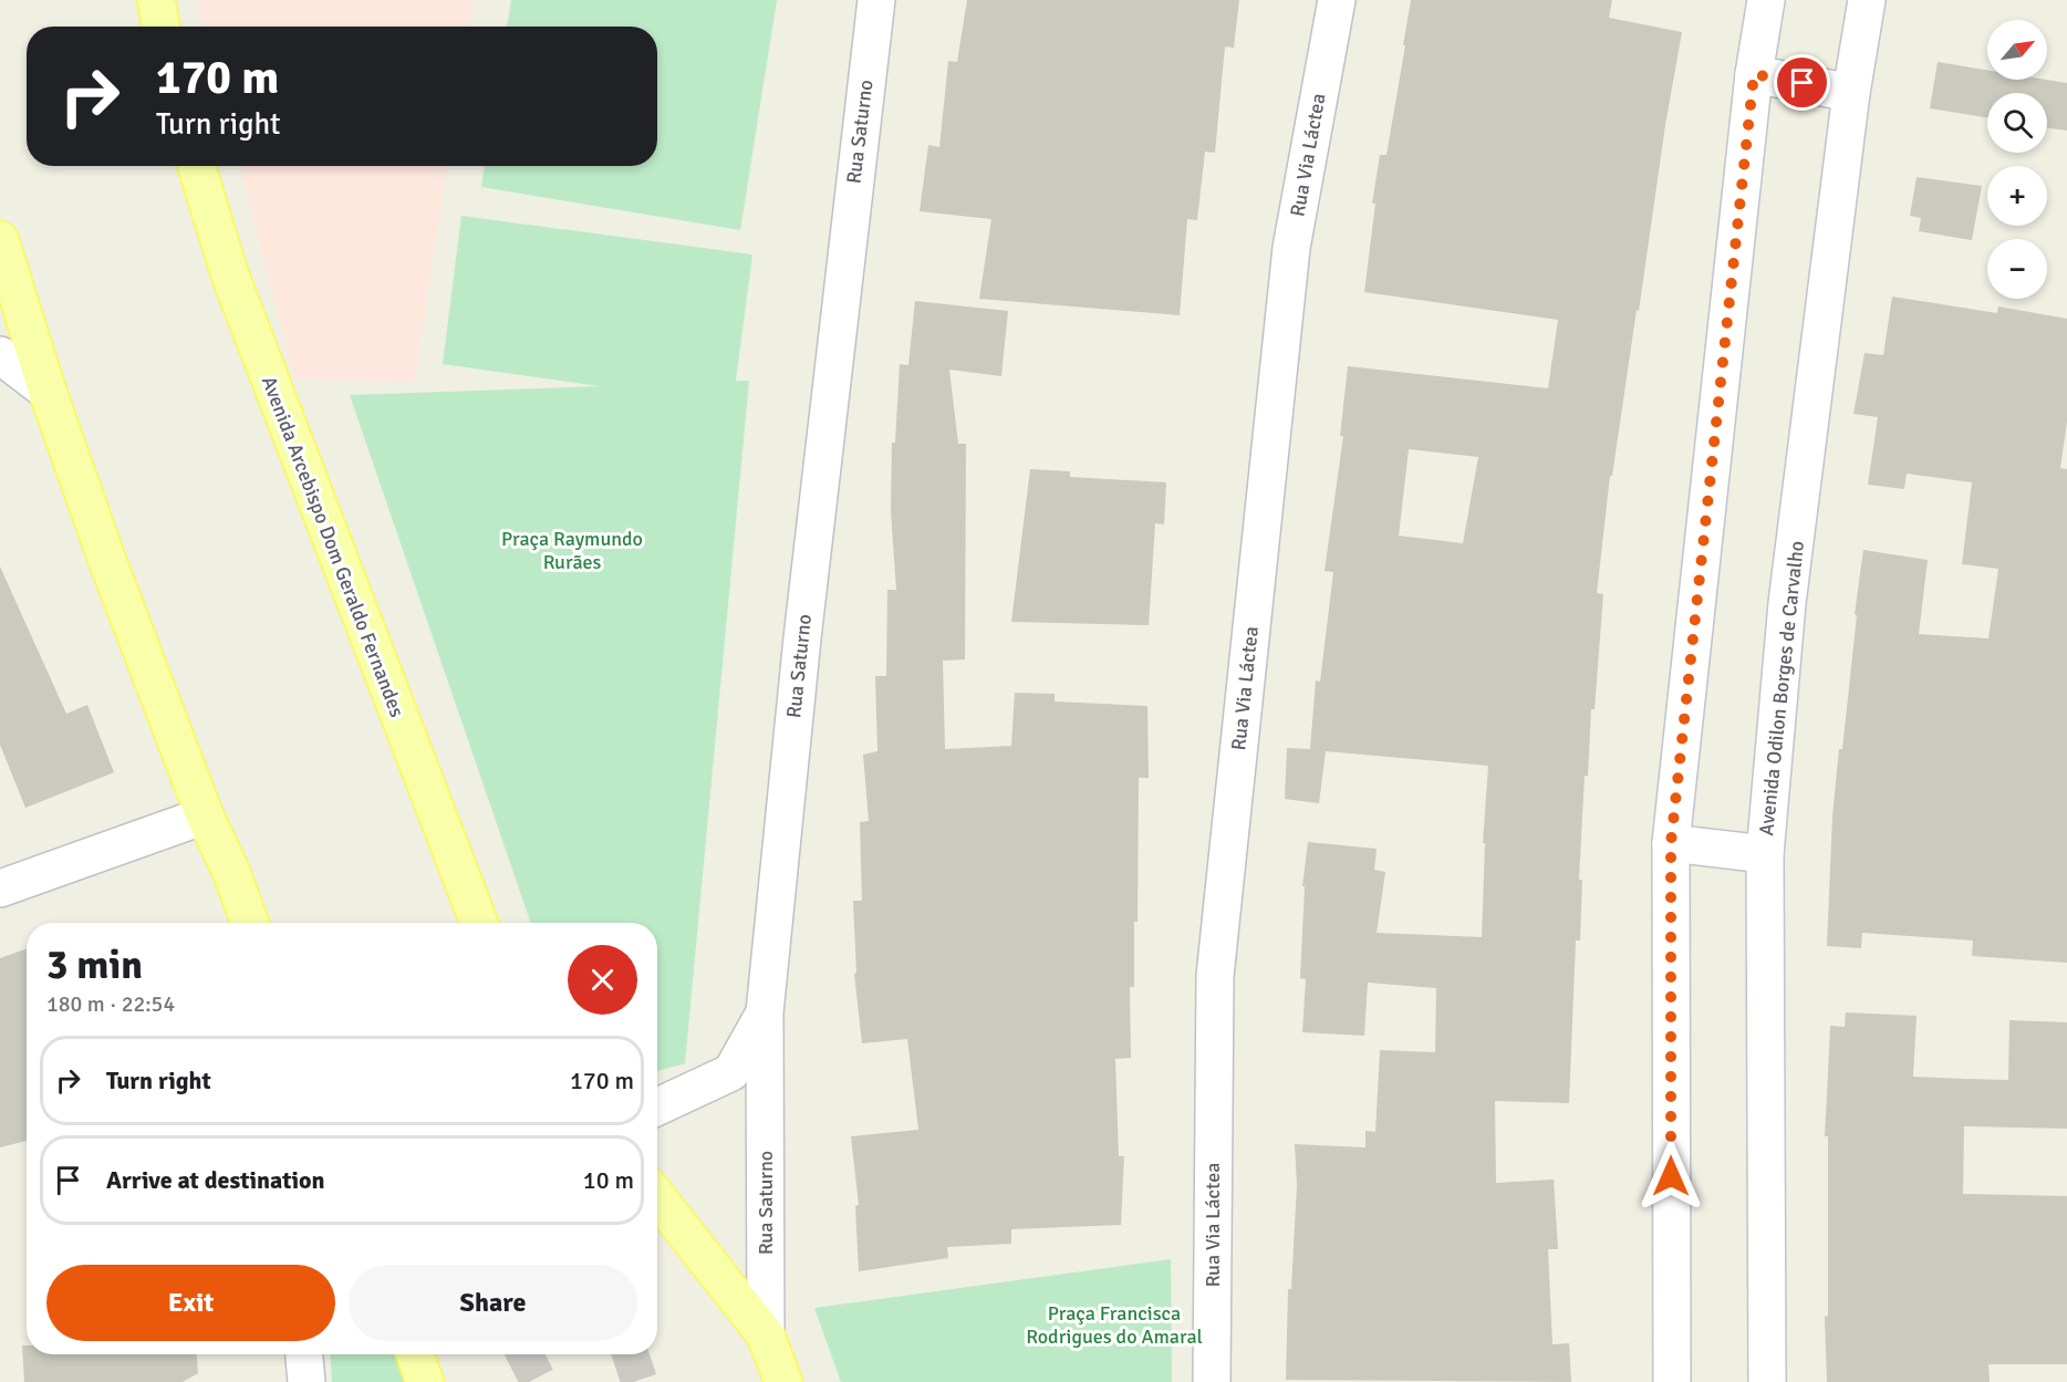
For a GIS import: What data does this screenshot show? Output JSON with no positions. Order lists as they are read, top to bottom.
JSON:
{
  "streets": {
    "main road": ["Avenida Arcebispo Dom Geraldo Fernandes"],
    "street": ["Rua Saturno", "Rua Via Láctea", "Avenida Odilon Borges de Carvalho"]
  },
  "parks": ["Praça Raymundo Rurães", "Praça Francisca Rodrigues do Amaral"],
  "north": "top right",
  "page": {
    "map_buttons": ["+", "−"],
    "turn": ["170 m", "Turn right"],
    "heading": ["3 min", "180 m · 22:54"],
    "list": [
      {
        "name": "Turn right",
        "value": "170 m"
      },
      {
        "name": "Arrive at destination",
        "value": "10 m"
      }
    ],
    "buttons": ["Exit", "Share"]
  }
}
